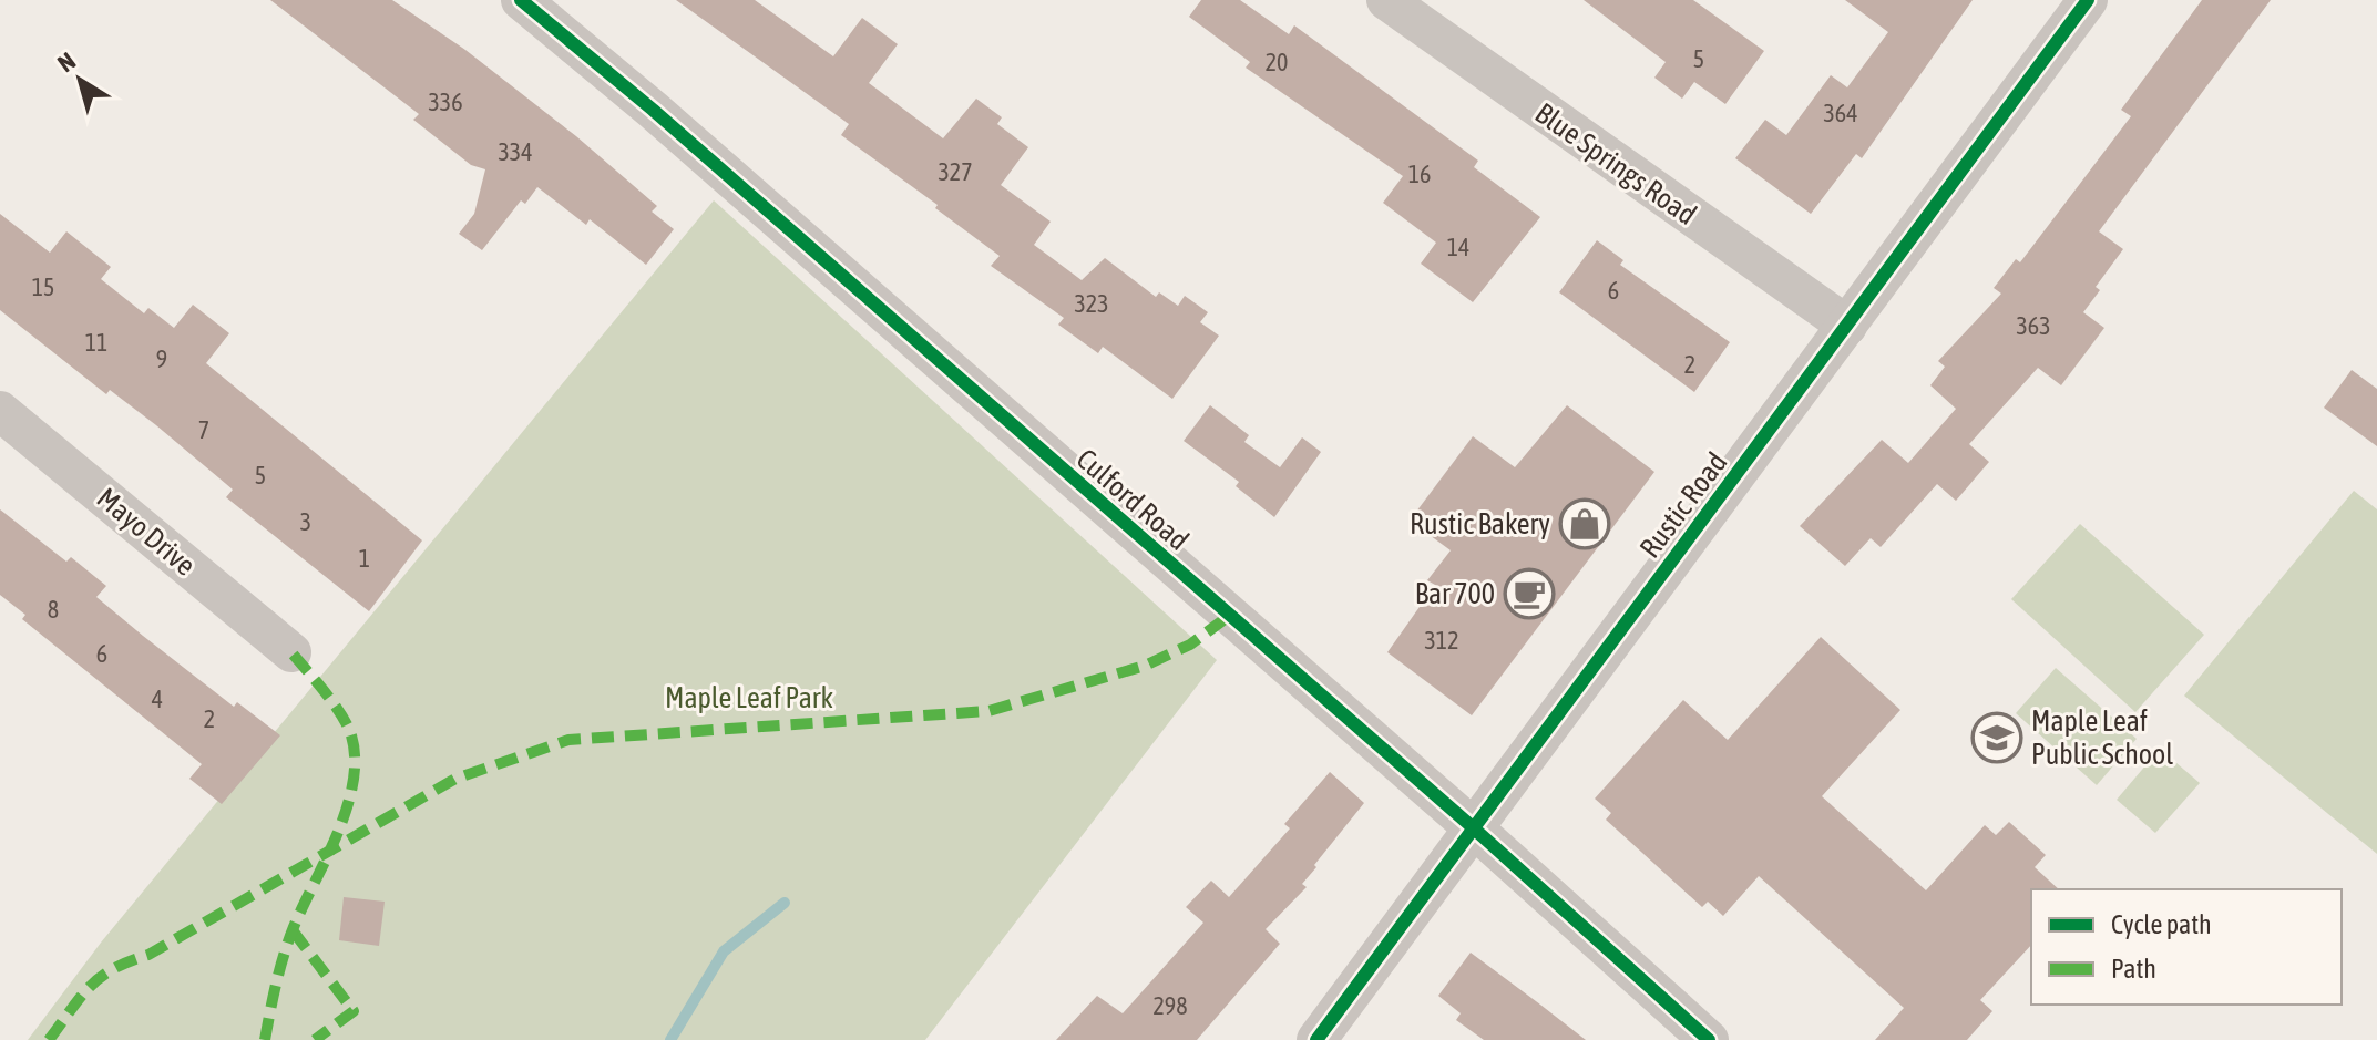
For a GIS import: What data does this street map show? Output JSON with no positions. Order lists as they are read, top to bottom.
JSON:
{
  "streets": {
    "street": [
      "Blue Springs Road",
      "Culford Road",
      "Rustic Road",
      "Mayo Drive"
    ]
  },
  "crossings": [
    ["Blue Springs Road", "Rustic Road"],
    ["Culford Road", "Rustic Road"]
  ],
  "parks": ["Maple Leaf Park"],
  "places": {
    "shop": ["Rustic Bakery"],
    "cafe": ["Bar 700"],
    "school or university": ["Maple Leaf Public School"]
  },
  "house_numbers": [
    "5",
    "20",
    "336",
    "364",
    "334",
    "327",
    "16",
    "14",
    "15",
    "6",
    "323",
    "363",
    "11",
    "9",
    "2",
    "7",
    "5",
    "3",
    "1",
    "8",
    "312",
    "6",
    "4",
    "2",
    "298"
  ],
  "legend": ["Cycle path", "Path"],
  "north": "top left"
}
